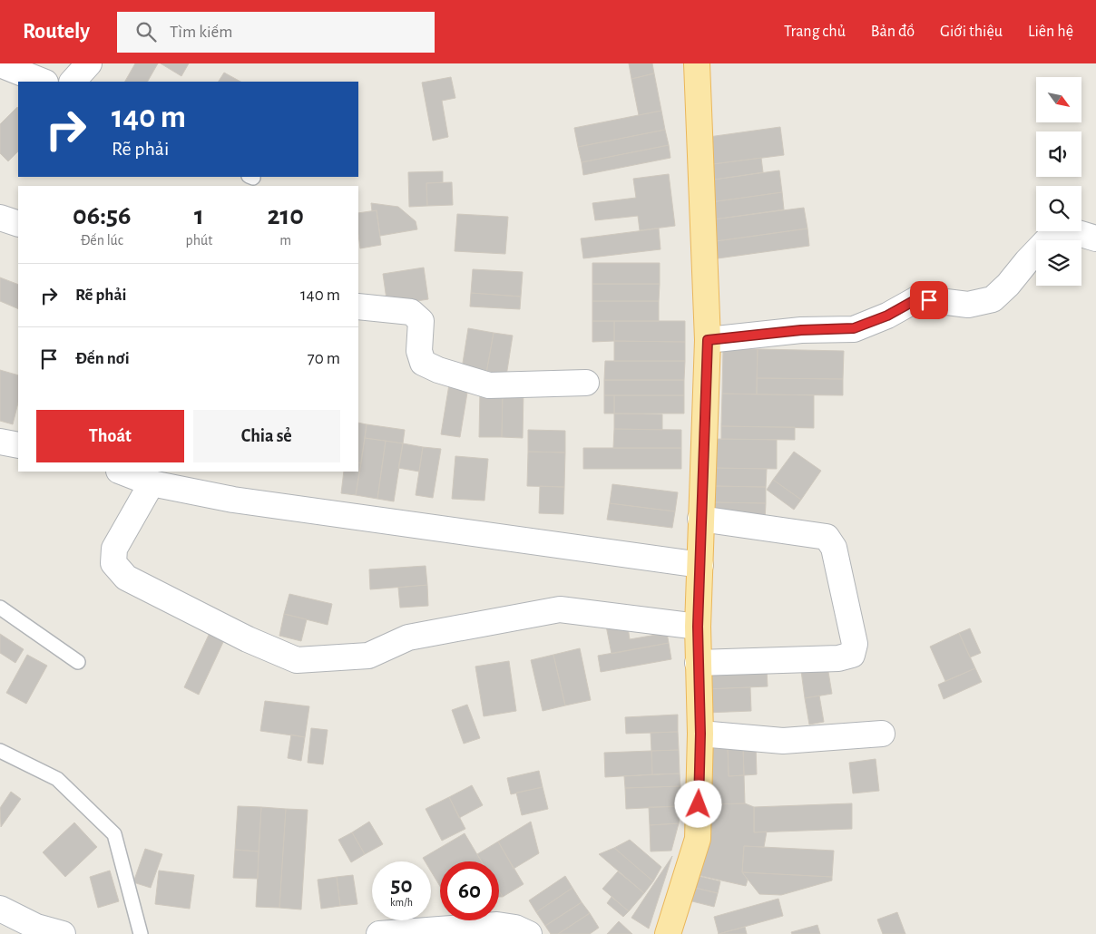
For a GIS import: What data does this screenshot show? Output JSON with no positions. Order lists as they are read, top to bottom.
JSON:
{
  "north": "bottom right",
  "page": {
    "header": "Routely",
    "search": "Tìm kiếm",
    "nav": [
      "Trang chủ",
      "Bản đồ",
      "Giới thiệu",
      "Liên hệ"
    ],
    "turn": ["140 m", "Rẽ phải"],
    "eta": [
      "06:56",
      "Đến lúc",
      "1",
      "phút",
      "210",
      "m"
    ],
    "list": [
      {
        "name": "Rẽ phải",
        "value": "140 m"
      },
      {
        "name": "Đến nơi",
        "value": "70 m"
      }
    ],
    "buttons": ["Thoát", "Chia sẻ"],
    "speed": "50 km/h",
    "limit": "60"
  }
}
